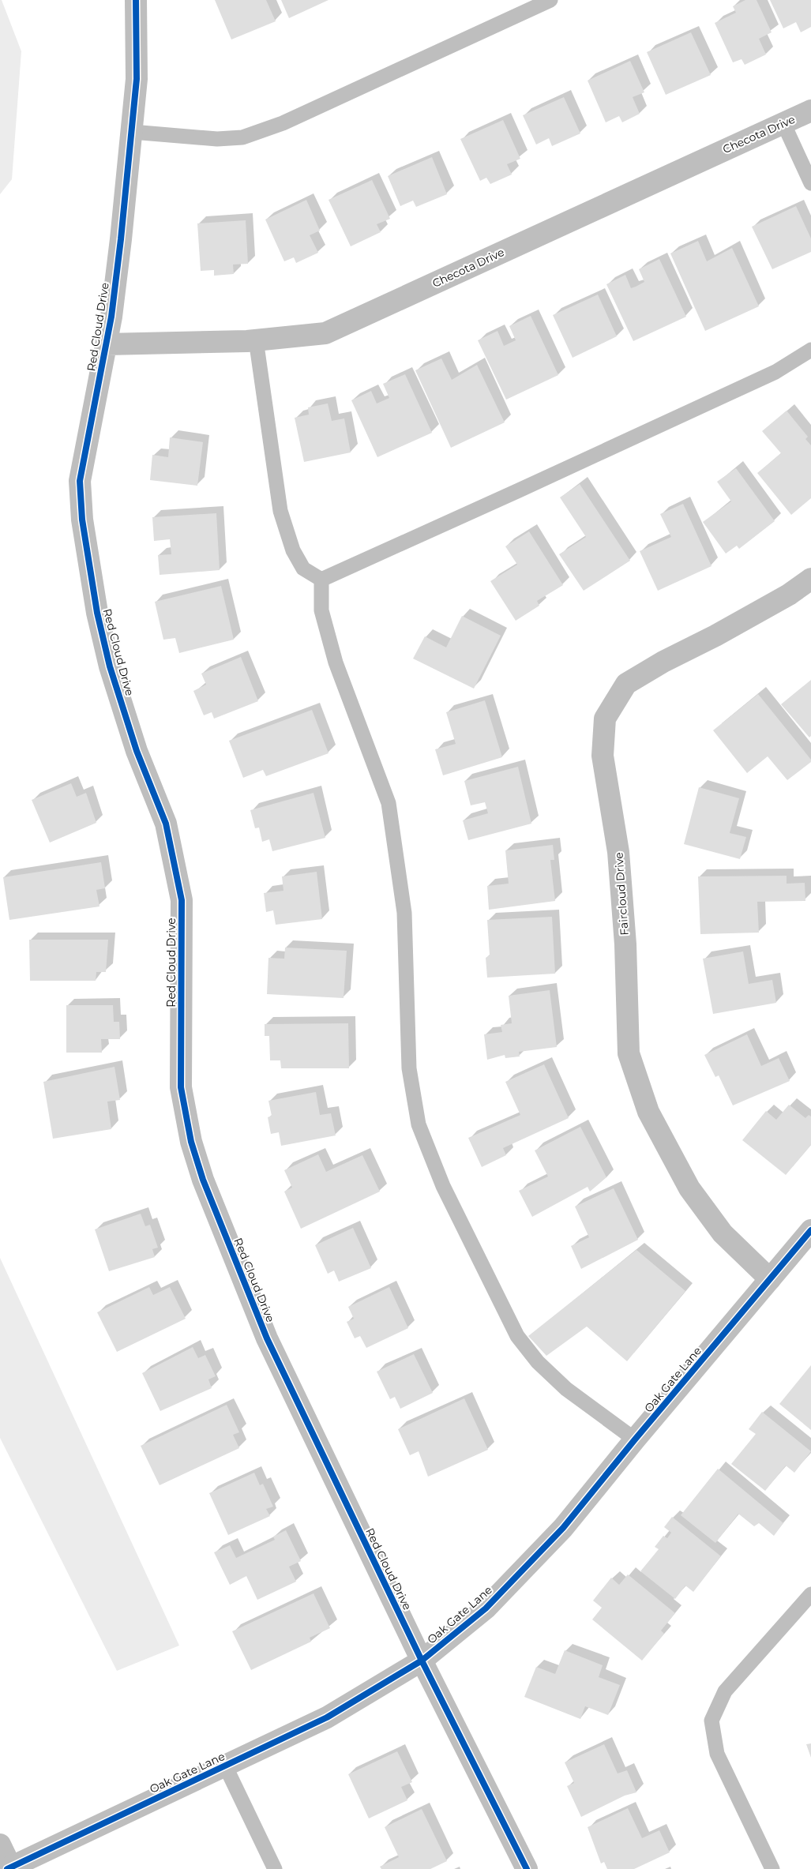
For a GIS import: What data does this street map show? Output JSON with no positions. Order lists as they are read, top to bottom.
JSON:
{
  "streets": {
    "street": [
      "Checota Drive",
      "Red Cloud Drive",
      "Faircloud Drive",
      "Oak Gate Lane"
    ]
  },
  "crossings": [
    ["Checota Drive", "Red Cloud Drive"],
    ["Red Cloud Drive", "Oak Gate Lane"],
    ["Faircloud Drive", "Oak Gate Lane"]
  ]
}
